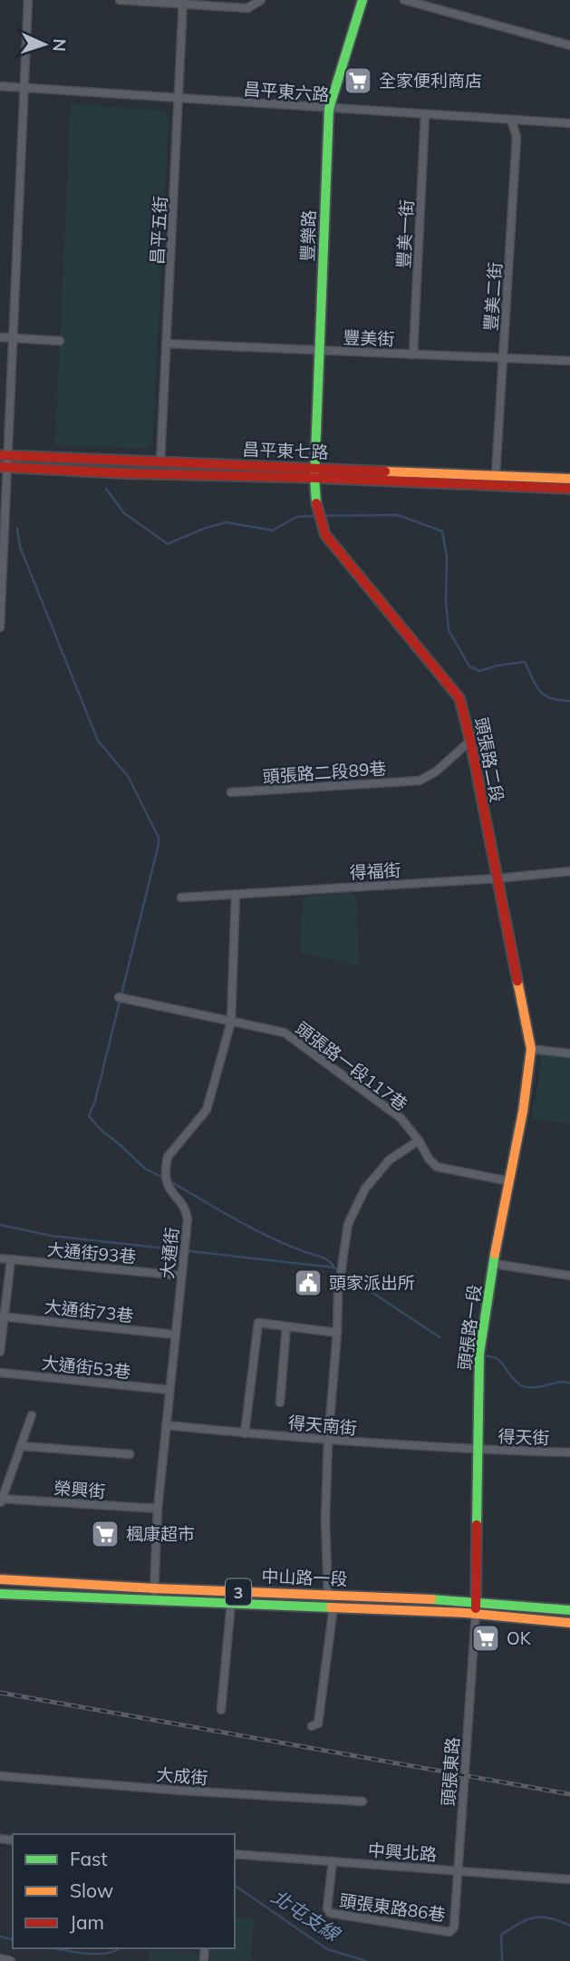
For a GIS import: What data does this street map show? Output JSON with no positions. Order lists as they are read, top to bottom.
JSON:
{
  "streets": {
    "street": [
      "昌平東六路",
      "昌平五街",
      "豐美一街",
      "豐樂路",
      "豐美二街",
      "豐美街",
      "昌平東七路",
      "頭張路二段",
      "頭張路二段89巷",
      "得福街",
      "頭張路一段117巷",
      "大通街93巷",
      "大通街",
      "大通街73巷",
      "頭張路一段",
      "大通街53巷",
      "得天南街",
      "得天街",
      "榮興街",
      "中山路一段",
      "3",
      "頭張東路",
      "大成街",
      "中興北路",
      "頭張東路86巷"
    ]
  },
  "crossings": [
    ["昌平東六路", "昌平五街"],
    ["昌平東六路", "豐美一街"],
    ["昌平東六路", "豐樂路"],
    ["昌平東六路", "豐美二街"],
    ["昌平五街", "豐美街"],
    ["昌平五街", "昌平東七路"],
    ["豐美一街", "豐美街"],
    ["豐樂路", "豐美街"],
    ["豐樂路", "昌平東七路"],
    ["豐樂路", "頭張路二段"],
    ["豐美二街", "豐美街"],
    ["豐美二街", "昌平東七路"],
    ["昌平東七路", "頭張路二段"],
    ["頭張路二段", "頭張路二段89巷"],
    ["頭張路二段", "得福街"],
    ["頭張路二段", "頭張路一段"],
    ["得福街", "大通街"],
    ["頭張路一段117巷", "大通街"],
    ["頭張路一段117巷", "頭張路一段"],
    ["大通街93巷", "大通街"],
    ["大通街", "大通街73巷"],
    ["大通街", "大通街53巷"],
    ["大通街", "得天南街"],
    ["大通街", "榮興街"],
    ["大通街", "中山路一段"],
    ["頭張路一段", "得天南街"],
    ["頭張路一段", "得天街"],
    ["頭張路一段", "中山路一段"],
    ["頭張路一段", "頭張東路"],
    ["得天南街", "得天街"],
    ["中山路一段", "頭張東路"],
    ["頭張東路", "中興北路"],
    ["頭張東路", "頭張東路86巷"],
    ["中興北路", "頭張東路86巷"]
  ],
  "water": ["北屯支線"],
  "places": {
    "supermarket": ["全家便利商店", "楓康超市", "OK"],
    "public building": ["頭家派出所"]
  },
  "legend": ["Fast", "Slow", "Jam"],
  "north": "right"
}
